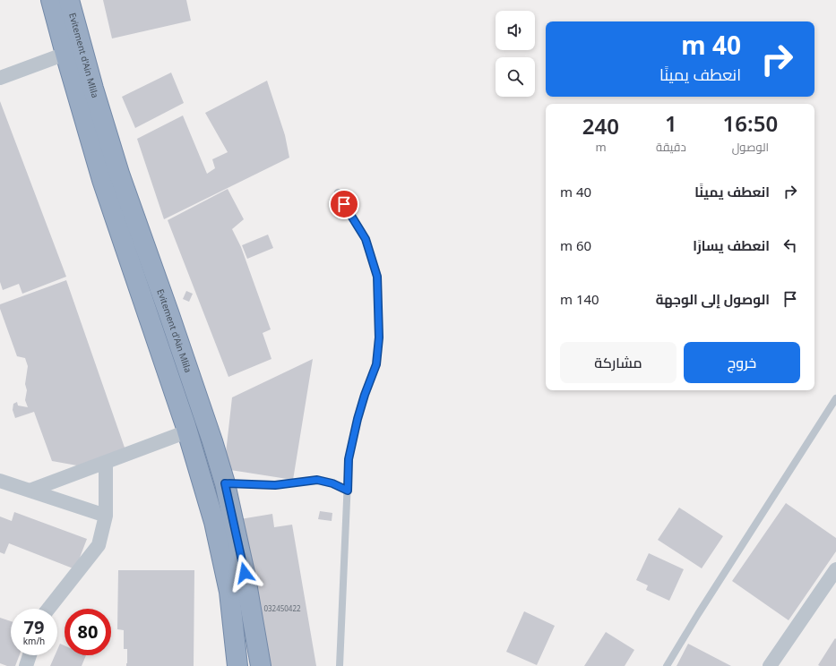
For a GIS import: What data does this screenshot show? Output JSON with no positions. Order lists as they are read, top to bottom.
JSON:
{
  "streets": {
    "highway": ["Evitement d'Ain Mlila"]
  },
  "house_numbers": ["032450422"],
  "page": {
    "turn": ["40 m", "انعطف يمينًا"],
    "eta": [
      "16:50",
      "الوصول",
      "1",
      "دقيقة",
      "240",
      "m"
    ],
    "list": [
      {
        "name": "انعطف يمينًا",
        "value": "40 m"
      },
      {
        "name": "انعطف يسارًا",
        "value": "60 m"
      },
      {
        "name": "الوصول إلى الوجهة",
        "value": "140 m"
      }
    ],
    "buttons": ["خروج", "مشاركة"],
    "speed": "79 km/h",
    "limit": "80"
  }
}
